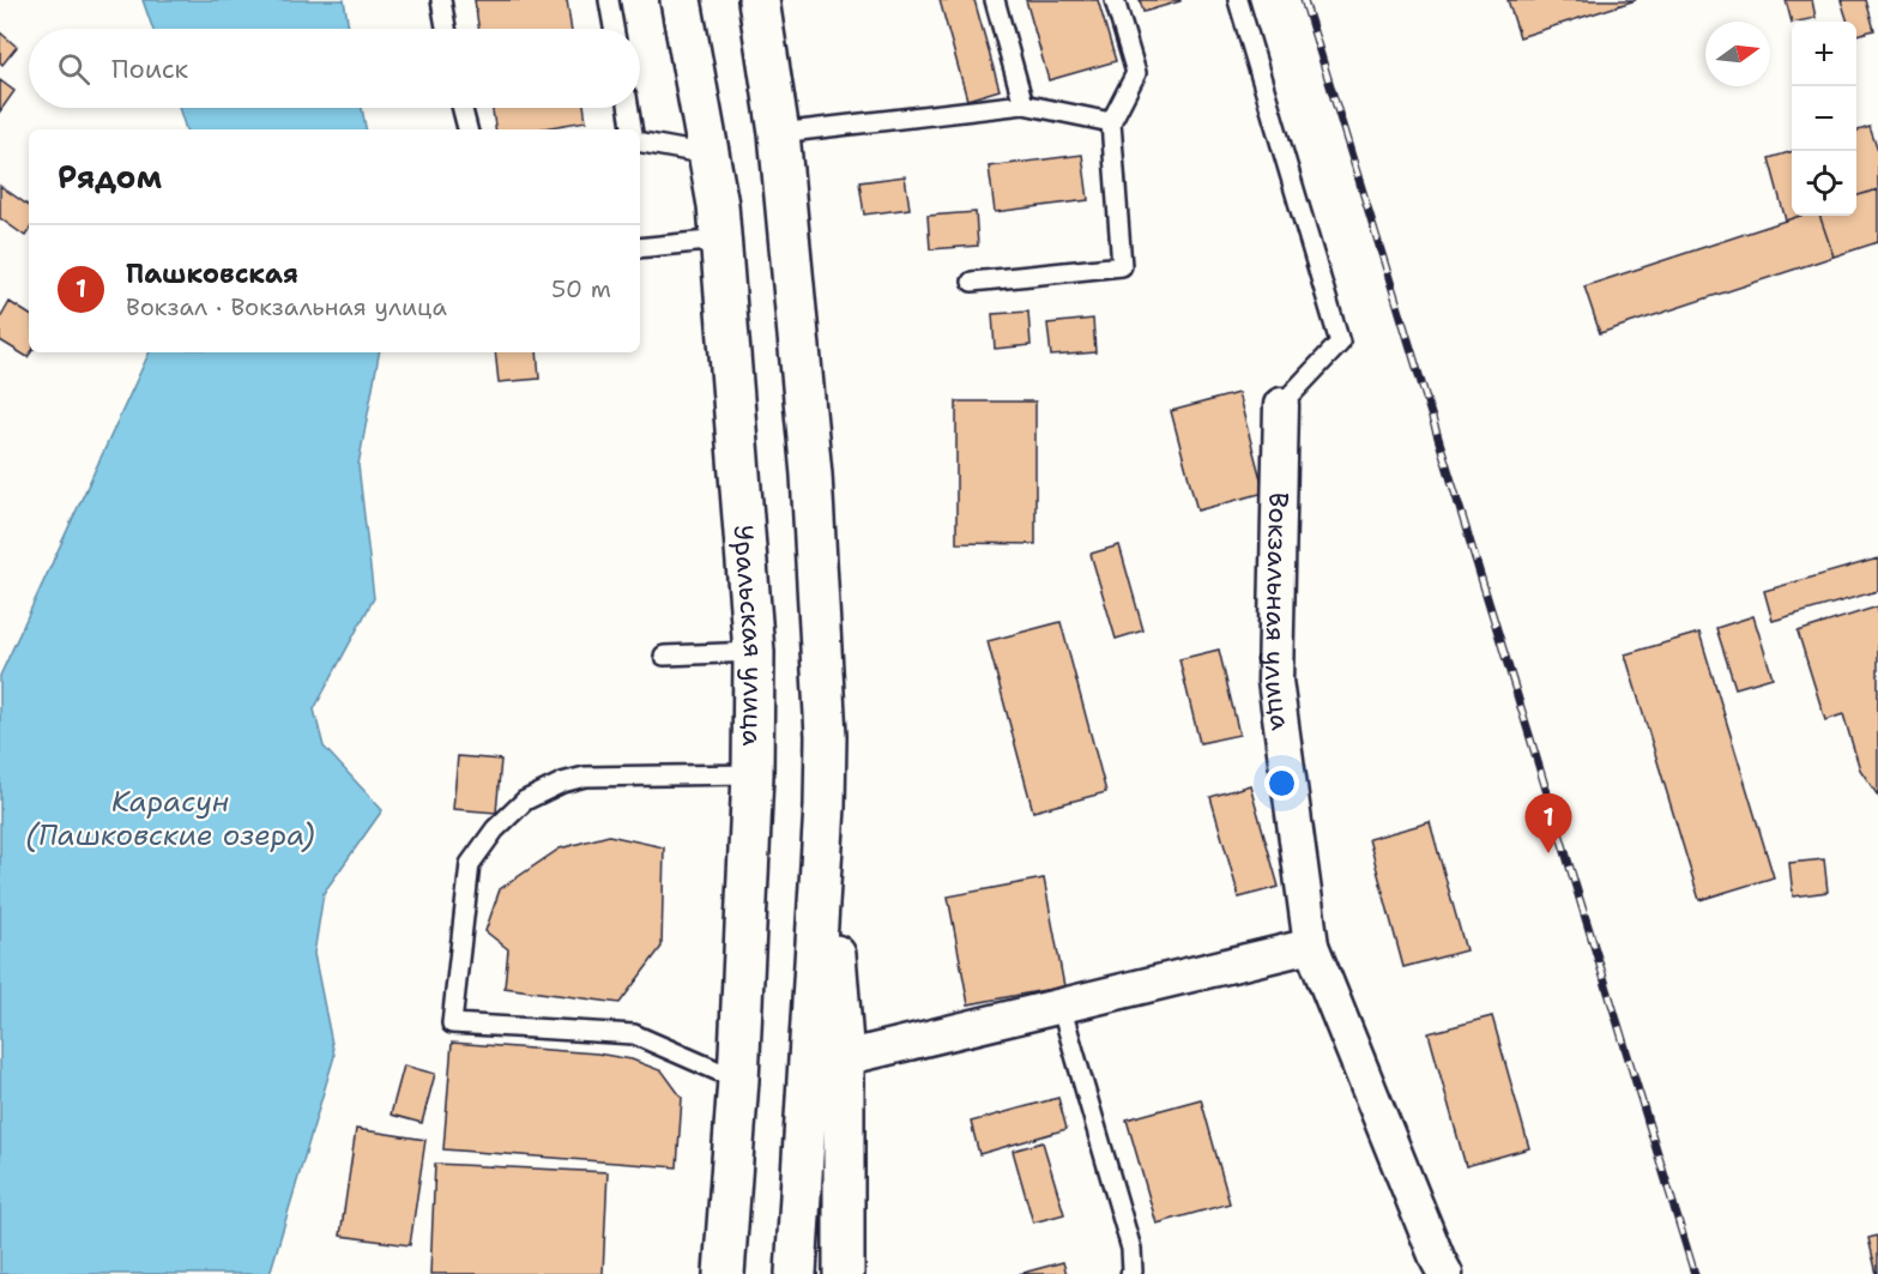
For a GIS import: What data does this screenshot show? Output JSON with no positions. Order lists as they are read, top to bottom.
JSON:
{
  "streets": {
    "main road": ["Уральская улица"],
    "street": ["Вокзальная улица"]
  },
  "water": ["Карасун (Пашковские озера)"],
  "north": "right",
  "page": {
    "map_buttons": ["+", "−"],
    "search": "Поиск",
    "heading": "Рядом",
    "list": [
      {
        "mark": "1",
        "name": "Пашковская",
        "note": "Вокзал · Вокзальная улица",
        "value": "50 m"
      }
    ],
    "pins": "1"
  }
}
